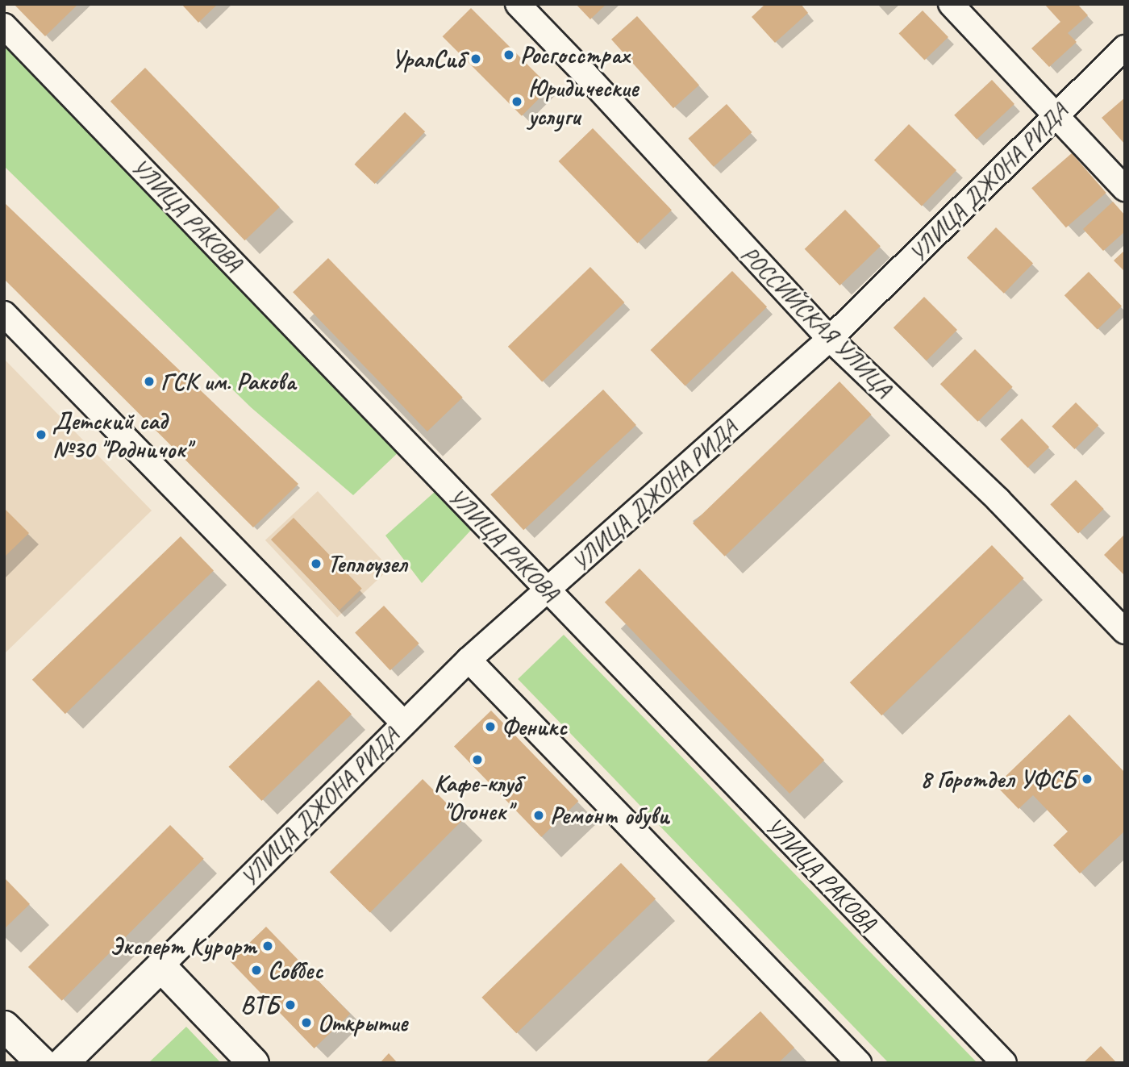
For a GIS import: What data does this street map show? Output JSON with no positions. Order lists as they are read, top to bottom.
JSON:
{
  "streets": {
    "street": ["УЛИЦА ДЖОНА РИДА", "УЛИЦА РАКОВА", "РОССИЙСКАЯ УЛИЦА"]
  },
  "crossings": [
    ["УЛИЦА ДЖОНА РИДА", "УЛИЦА РАКОВА"],
    ["УЛИЦА ДЖОНА РИДА", "РОССИЙСКАЯ УЛИЦА"]
  ],
  "places": [
    "Росгосстрах",
    "УралСиб",
    "Юридические услуги",
    "ГСК им. Ракова",
    "Детский сад №30 \"Родничок\"",
    "Теплоузел",
    "Феникс",
    "Кафе-клуб \"Огонек\"",
    "8 Горотдел УФСБ",
    "Ремонт обуви",
    "Эксперт Курорт",
    "Совбес",
    "ВТБ",
    "Открытие"
  ]
}
